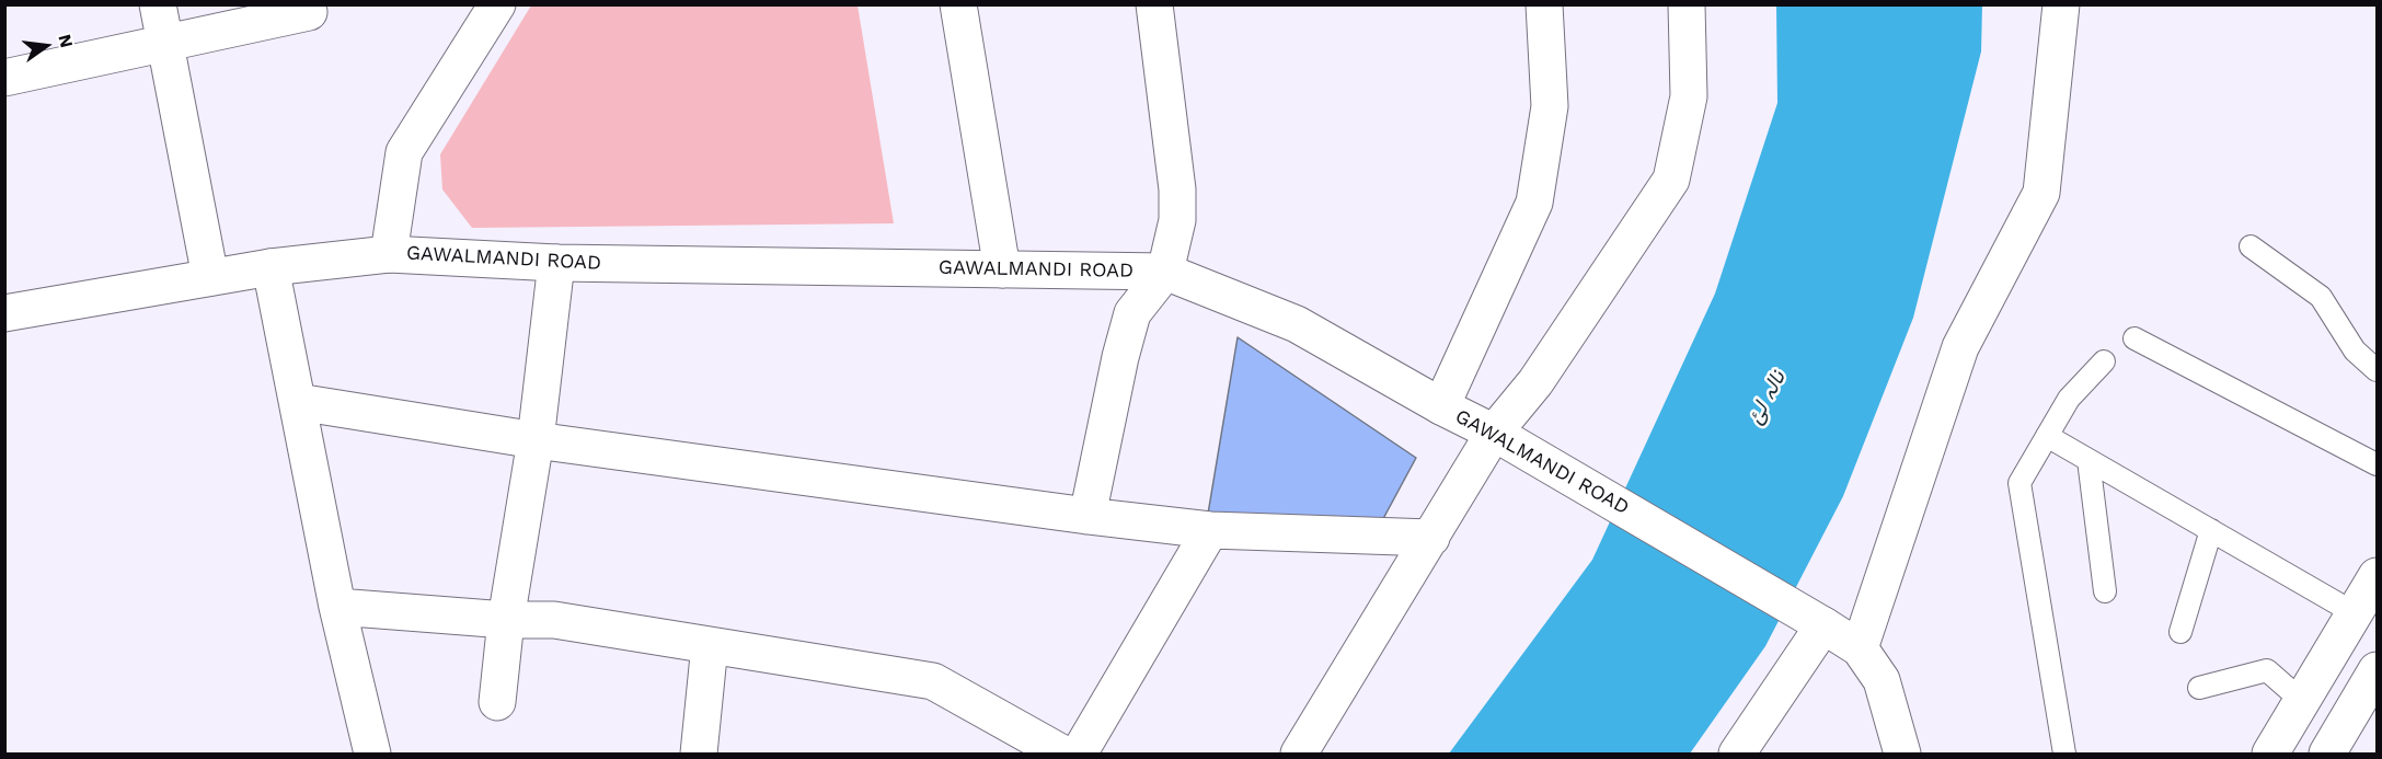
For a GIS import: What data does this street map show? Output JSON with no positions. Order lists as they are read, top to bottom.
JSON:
{
  "streets": {
    "street": ["GAWALMANDI ROAD"]
  },
  "water": ["نالہ لئ"],
  "north": "right"
}
